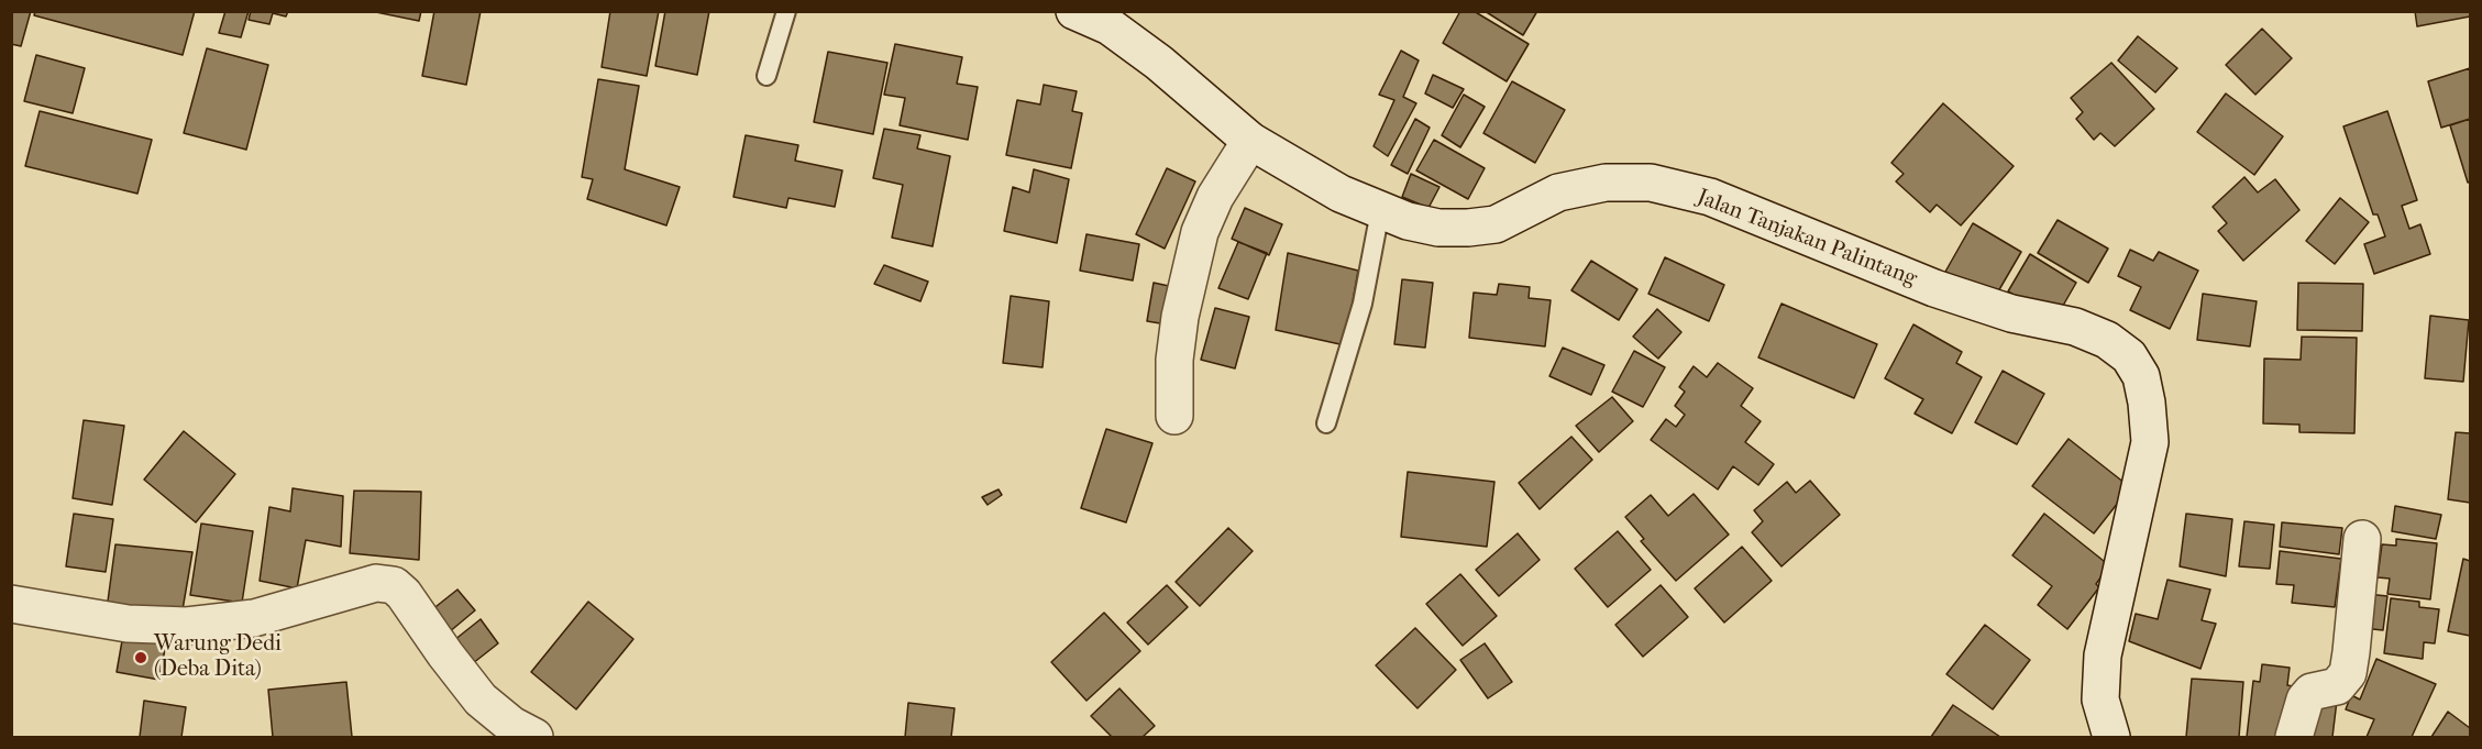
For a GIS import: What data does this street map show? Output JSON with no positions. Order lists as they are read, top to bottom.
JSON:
{
  "streets": {
    "street": ["Jalan Tanjakan Palintang"]
  },
  "places": ["Warung Dedi (Deba Dita)"]
}
